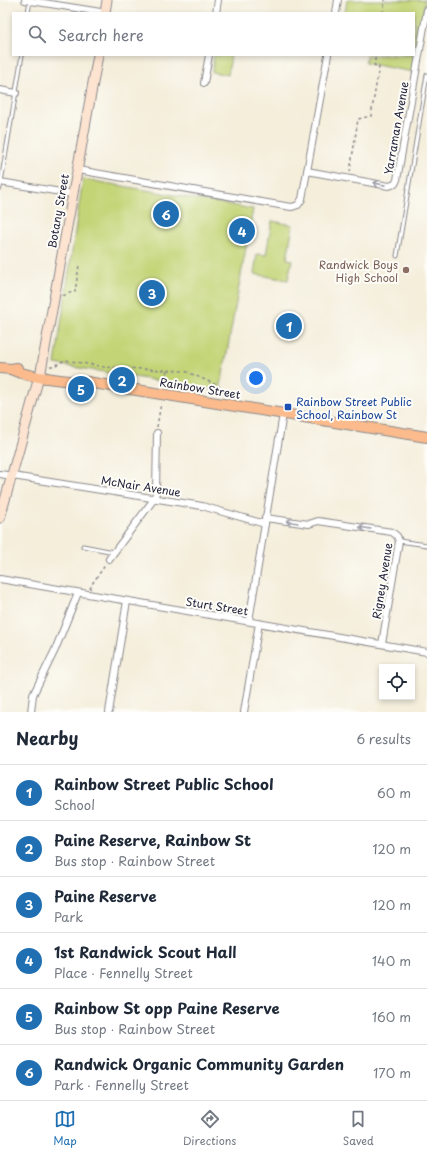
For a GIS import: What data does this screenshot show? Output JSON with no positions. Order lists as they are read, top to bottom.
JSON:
{
  "streets": {
    "main road": ["Rainbow Street"],
    "street": [
      "Yarraman Avenue",
      "Botany Street",
      "McNair Avenue",
      "Rigney Avenue",
      "Sturt Street"
    ]
  },
  "crossings": [
    ["Botany Street", "Rainbow Street"],
    ["Botany Street", "McNair Avenue"],
    ["McNair Avenue", "Rigney Avenue"],
    ["Rigney Avenue", "Sturt Street"]
  ],
  "one_way": ["Yarraman Avenue", "Rigney Avenue"],
  "places": {
    "other": ["Randwick Boys High School"],
    "transit": ["Rainbow Street Public School, Rainbow St"]
  },
  "page": {
    "search": "Search here",
    "pins": [
      "6",
      "4",
      "3",
      "1",
      "2",
      "5"
    ],
    "heading": ["Nearby", "6 results"],
    "list": [
      {
        "mark": "1",
        "name": "Rainbow Street Public School",
        "note": "School",
        "value": "60 m"
      },
      {
        "mark": "2",
        "name": "Paine Reserve, Rainbow St",
        "note": "Bus stop · Rainbow Street",
        "value": "120 m"
      },
      {
        "mark": "3",
        "name": "Paine Reserve",
        "note": "Park",
        "value": "120 m"
      },
      {
        "mark": "4",
        "name": "1st Randwick Scout Hall",
        "note": "Place · Fennelly Street",
        "value": "140 m"
      },
      {
        "mark": "5",
        "name": "Rainbow St opp Paine Reserve",
        "note": "Bus stop · Rainbow Street",
        "value": "160 m"
      },
      {
        "mark": "6",
        "name": "Randwick Organic Community Garden",
        "note": "Park · Fennelly Street",
        "value": "170 m"
      }
    ],
    "nav": ["Map", "Directions", "Saved"]
  }
}
